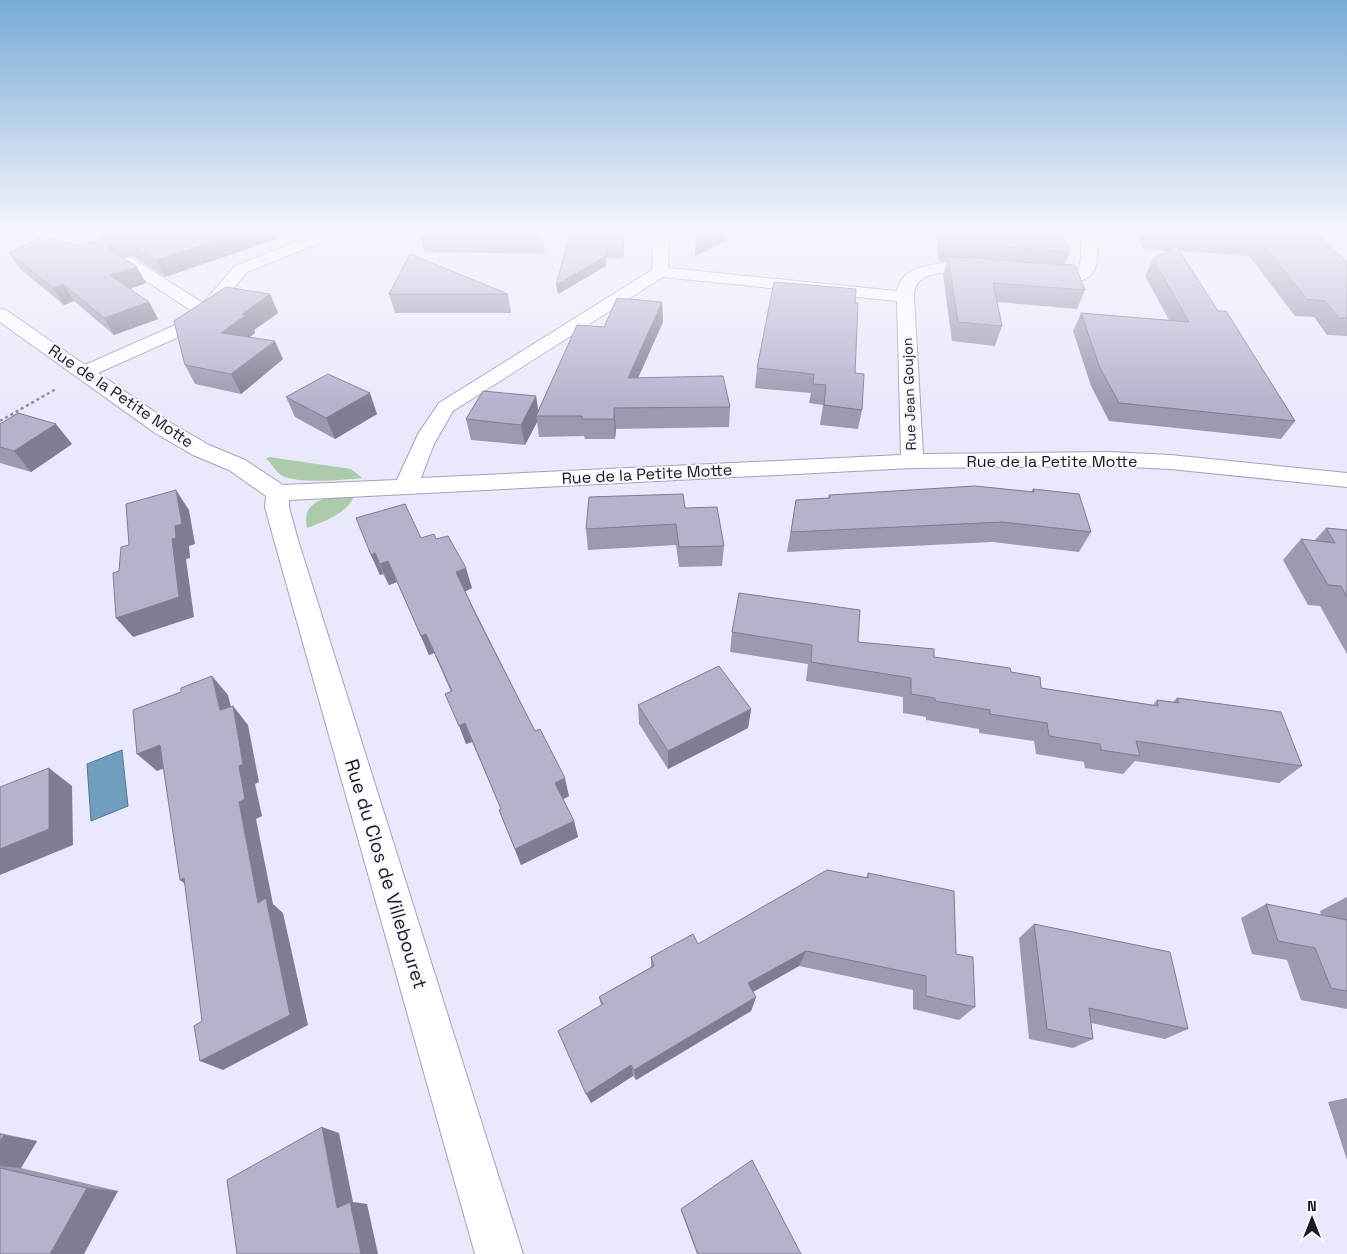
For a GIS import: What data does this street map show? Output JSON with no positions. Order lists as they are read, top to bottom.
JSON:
{
  "streets": {
    "street": ["Rue Jean Goujon", "Rue de la Petite Motte", "Rue du Clos de Villebouret"]
  },
  "crossings": [
    ["Rue Jean Goujon", "Rue de la Petite Motte"],
    ["Rue de la Petite Motte", "Rue du Clos de Villebouret"]
  ],
  "north": "top"
}
